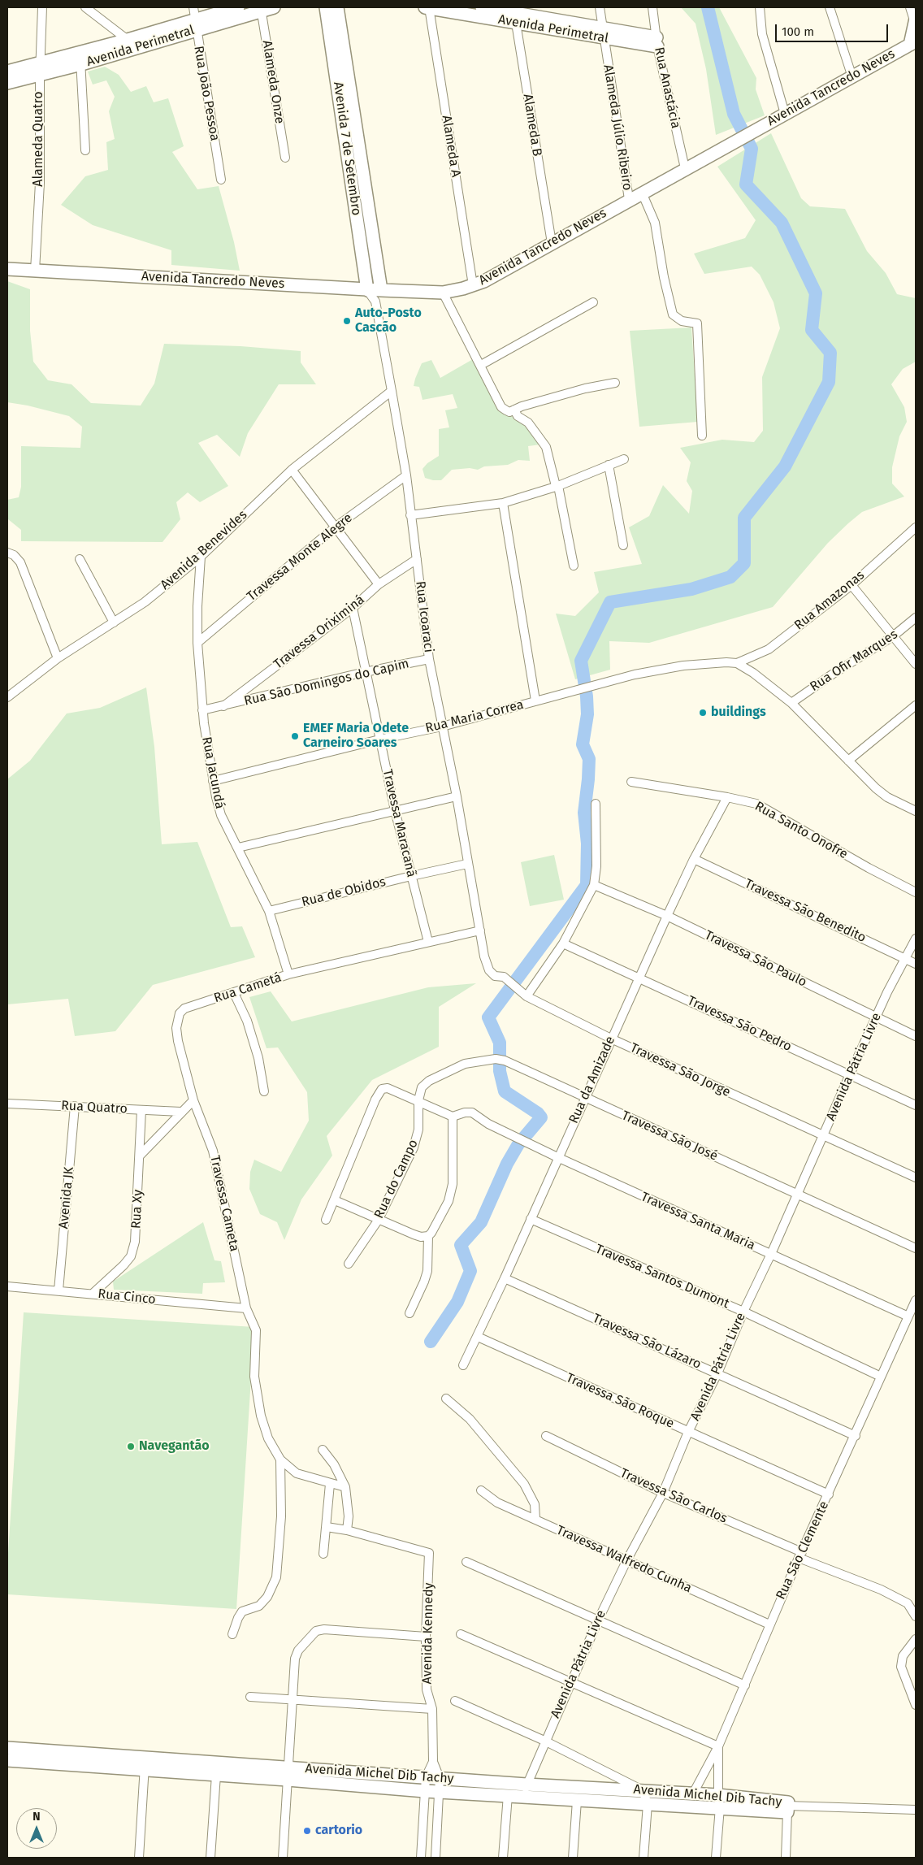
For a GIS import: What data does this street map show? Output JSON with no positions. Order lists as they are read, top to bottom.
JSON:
{
  "streets": {
    "street": [
      "Avenida Perimetral",
      "Alameda Onze",
      "Rua Anastácia",
      "Avenida Tancredo Neves",
      "Rua João Pessoa",
      "Alameda B",
      "Alameda Júlio Ribeiro",
      "Alameda Quatro",
      "Alameda A",
      "Avenida 7 de Setembro",
      "Avenida Benevides",
      "Travessa Monte Alegre",
      "Rua Amazonas",
      "Rua Icoaraci",
      "Travessa Oriximiná",
      "Rua Ofir Marques",
      "Rua São Domingos do Capim",
      "Rua Maria Correa",
      "Rua Jacundá",
      "Travessa Maracanã",
      "Rua Santo Onofre",
      "Rua de Obidos",
      "Travessa São Benedito",
      "Travessa São Paulo",
      "Rua Cametá",
      "Travessa São Pedro",
      "Avenida Pátria Livre",
      "Travessa São Jorge",
      "Rua da Amizade",
      "Rua Quatro",
      "Travessa São José",
      "Rua do Campo",
      "Avenida JK",
      "Travessa Cameta",
      "Rua Xy",
      "Travessa Santa Maria",
      "Travessa Santos Dumont",
      "Rua Cinco",
      "Travessa São Lázaro",
      "Travessa São Roque",
      "Travessa São Carlos",
      "Rua São Clemente",
      "Travessa Walfredo Cunha",
      "Avenida Kennedy",
      "Avenida Michel Dib Tachy"
    ]
  },
  "crossings": [
    ["Avenida Perimetral", "Alameda Onze"],
    ["Avenida Perimetral", "Rua Anastácia"],
    ["Avenida Perimetral", "Rua João Pessoa"],
    ["Avenida Perimetral", "Alameda B"],
    ["Avenida Perimetral", "Alameda Júlio Ribeiro"],
    ["Avenida Perimetral", "Alameda Quatro"],
    ["Avenida Perimetral", "Alameda A"],
    ["Rua Anastácia", "Avenida Tancredo Neves"],
    ["Avenida Tancredo Neves", "Alameda B"],
    ["Avenida Tancredo Neves", "Alameda Júlio Ribeiro"],
    ["Avenida Tancredo Neves", "Alameda Quatro"],
    ["Avenida Tancredo Neves", "Alameda A"],
    ["Avenida Tancredo Neves", "Avenida 7 de Setembro"],
    ["Avenida Tancredo Neves", "Rua Icoaraci"],
    ["Avenida Benevides", "Rua Icoaraci"],
    ["Avenida Benevides", "Rua Jacundá"],
    ["Travessa Monte Alegre", "Rua Icoaraci"],
    ["Travessa Monte Alegre", "Rua Jacundá"],
    ["Rua Amazonas", "Rua Maria Correa"],
    ["Rua Icoaraci", "Travessa Oriximiná"],
    ["Rua Icoaraci", "Rua São Domingos do Capim"],
    ["Rua Icoaraci", "Rua Maria Correa"],
    ["Rua Icoaraci", "Rua de Obidos"],
    ["Rua Icoaraci", "Rua Cametá"],
    ["Rua Icoaraci", "Travessa São Jorge"],
    ["Travessa Oriximiná", "Rua São Domingos do Capim"],
    ["Travessa Oriximiná", "Travessa Maracanã"],
    ["Rua São Domingos do Capim", "Rua Jacundá"],
    ["Rua São Domingos do Capim", "Travessa Maracanã"],
    ["Rua Maria Correa", "Rua Jacundá"],
    ["Rua Maria Correa", "Travessa Maracanã"],
    ["Rua Jacundá", "Rua de Obidos"],
    ["Rua Jacundá", "Rua Cametá"],
    ["Travessa Maracanã", "Rua de Obidos"],
    ["Travessa Maracanã", "Rua Cametá"],
    ["Rua Santo Onofre", "Rua da Amizade"],
    ["Travessa São Benedito", "Avenida Pátria Livre"],
    ["Travessa São Benedito", "Rua da Amizade"],
    ["Travessa São Paulo", "Avenida Pátria Livre"],
    ["Travessa São Paulo", "Rua da Amizade"],
    ["Rua Cametá", "Travessa São Jorge"],
    ["Rua Cametá", "Travessa Cameta"],
    ["Travessa São Pedro", "Avenida Pátria Livre"],
    ["Travessa São Pedro", "Rua da Amizade"],
    ["Avenida Pátria Livre", "Travessa São Jorge"],
    ["Avenida Pátria Livre", "Travessa São José"],
    ["Avenida Pátria Livre", "Travessa Santa Maria"],
    ["Avenida Pátria Livre", "Travessa Santos Dumont"],
    ["Avenida Pátria Livre", "Travessa São Lázaro"],
    ["Avenida Pátria Livre", "Travessa São Roque"],
    ["Avenida Pátria Livre", "Travessa São Carlos"],
    ["Avenida Pátria Livre", "Travessa Walfredo Cunha"],
    ["Avenida Pátria Livre", "Avenida Michel Dib Tachy"],
    ["Travessa São Jorge", "Rua da Amizade"],
    ["Rua da Amizade", "Travessa São José"],
    ["Rua da Amizade", "Travessa Santa Maria"],
    ["Rua da Amizade", "Travessa Santos Dumont"],
    ["Rua da Amizade", "Travessa São Lázaro"],
    ["Rua da Amizade", "Travessa São Roque"],
    ["Rua Quatro", "Avenida JK"],
    ["Rua Quatro", "Rua Xy"],
    ["Travessa São José", "Rua do Campo"],
    ["Avenida JK", "Rua Cinco"],
    ["Travessa Cameta", "Rua Cinco"],
    ["Rua Xy", "Rua Cinco"],
    ["Travessa Santa Maria", "Rua São Clemente"],
    ["Travessa Santos Dumont", "Rua São Clemente"],
    ["Travessa São Lázaro", "Rua São Clemente"],
    ["Travessa São Roque", "Rua São Clemente"],
    ["Travessa São Carlos", "Rua São Clemente"],
    ["Rua São Clemente", "Travessa Walfredo Cunha"],
    ["Rua São Clemente", "Avenida Michel Dib Tachy"],
    ["Avenida Kennedy", "Avenida Michel Dib Tachy"]
  ],
  "places": [
    "Auto-Posto Cascão",
    "buildings",
    "EMEF Maria Odete Carneiro Soares",
    "Navegantão",
    "cartorio"
  ],
  "scale_bar": "100 m",
  "north": "top"
}
